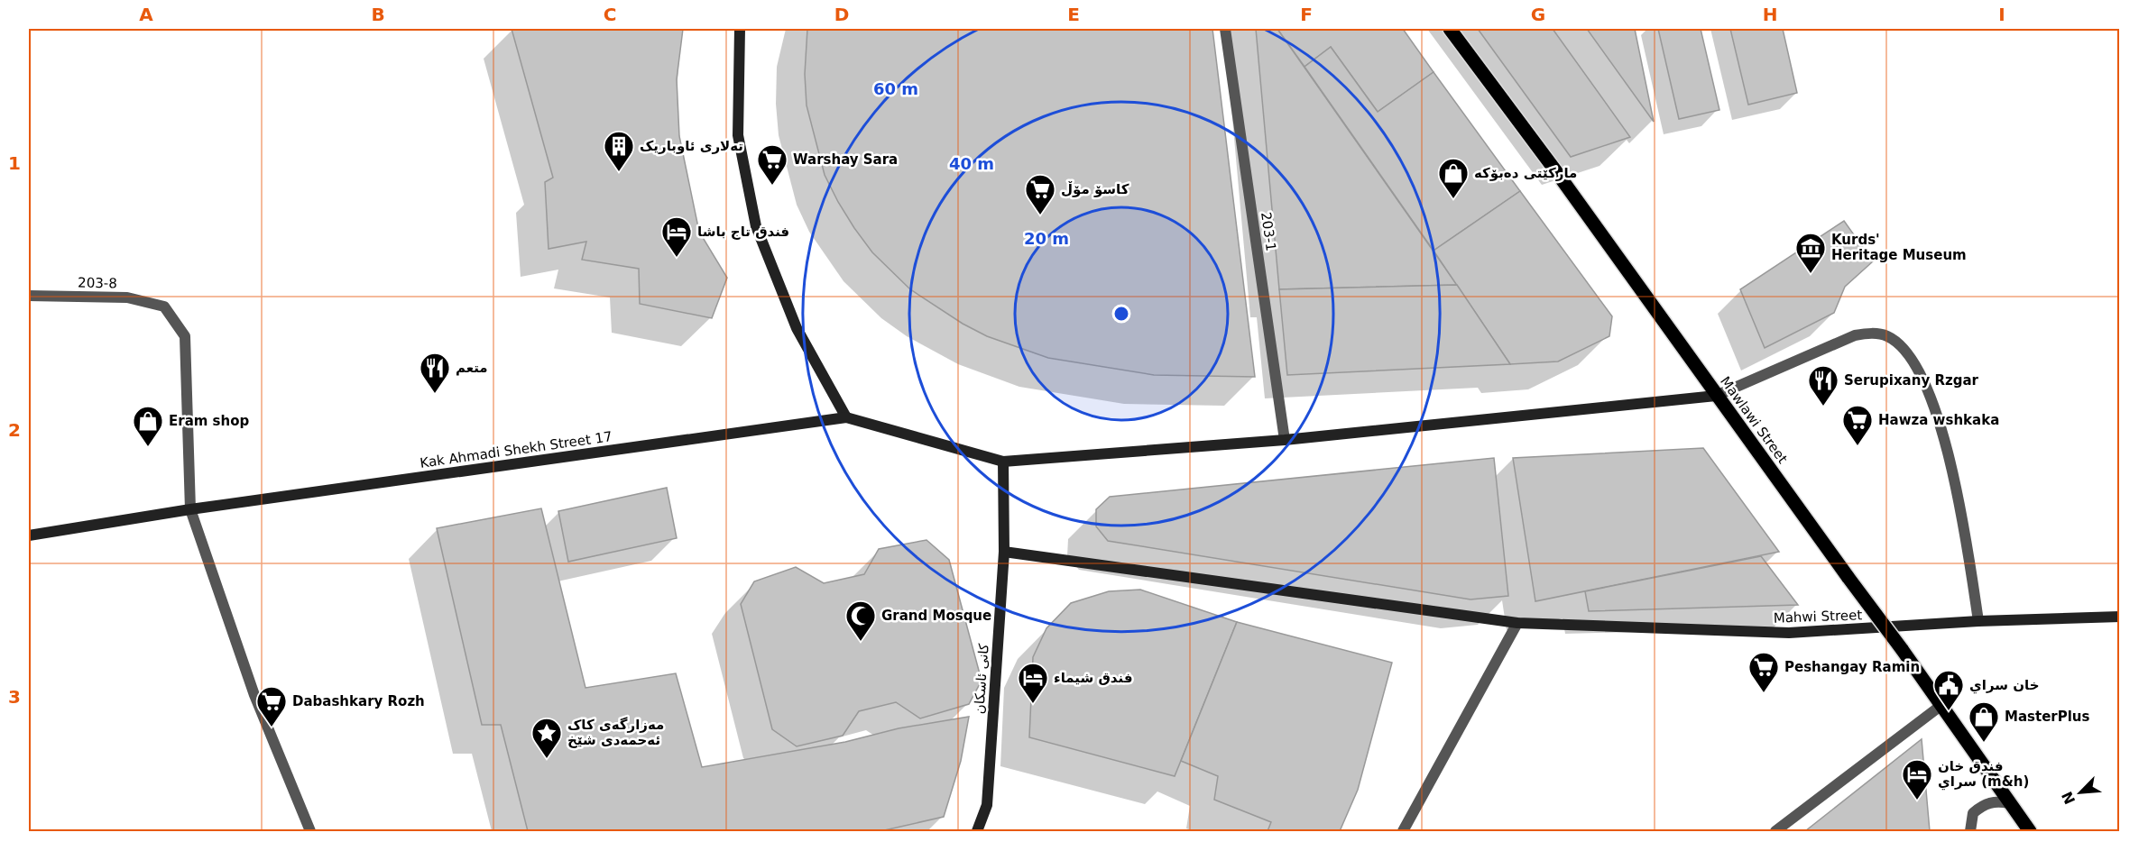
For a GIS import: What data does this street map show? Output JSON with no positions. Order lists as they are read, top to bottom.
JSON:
{
  "streets": {
    "main road": [
      "Mawlawi Street",
      "Kak Ahmadi Shekh Street 17",
      "Mahwi Street",
      "کانی ئاسکان"
    ],
    "street": ["203-1", "203-8"]
  },
  "crossings": [
    ["203-8", "Kak Ahmadi Shekh Street 17"],
    ["Kak Ahmadi Shekh Street 17", "کانی ئاسکان"],
    ["Mahwi Street", "کانی ئاسکان"]
  ],
  "places": {
    "building": ["تەلاری ئاوباریک"],
    "supermarket": [
      "Warshay Sara",
      "کاسۆ مۆڵ",
      "Hawza wshkaka",
      "Peshangay Ramin",
      "Dabashkary Rozh"
    ],
    "shop": ["مارکێتی دەبۆکە", "Eram shop", "MasterPlus"],
    "hotel": ["فندق تاج باشا", "فندق شيماء", "فندق خان سراي (m&h)"],
    "museum": ["Kurds' Heritage Museum"],
    "restaurant": ["متعم", "Serupixany Rzgar"],
    "mosque": ["Grand Mosque"],
    "public building": ["خان سراي"],
    "place": ["مەزارگەی کاک ئەحمەدی شێخ"]
  },
  "north": "bottom left",
  "grid": {
    "columns": [
      "A",
      "B",
      "C",
      "D",
      "E",
      "F",
      "G",
      "H",
      "I"
    ],
    "rows": ["1", "2", "3"]
  },
  "rings": ["60 m", "40 m", "20 m"]
}
